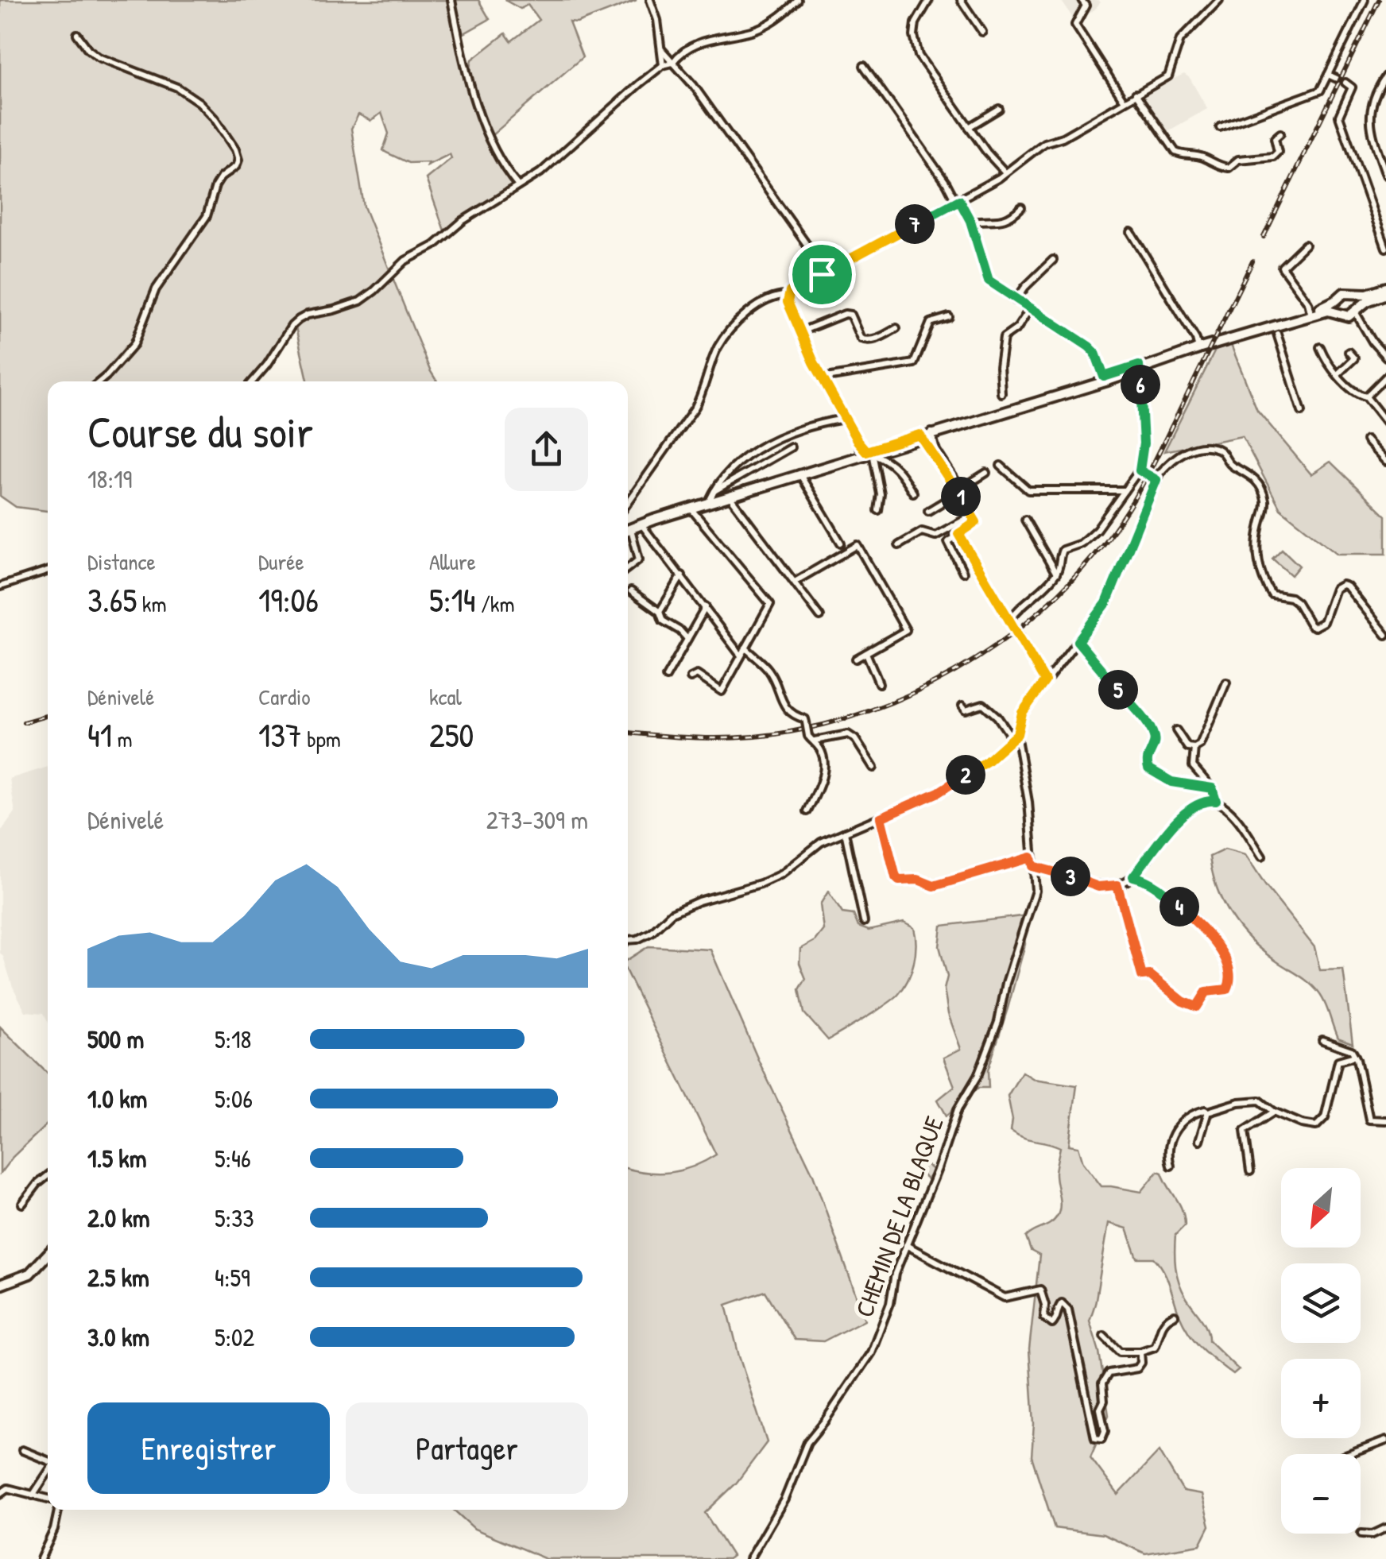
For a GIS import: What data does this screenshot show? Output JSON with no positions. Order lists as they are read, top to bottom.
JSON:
{
  "streets": {
    "street": ["CHEMIN DE LA BLAQUE"]
  },
  "north": "bottom left",
  "page": {
    "pins": [
      "7",
      "6",
      "1",
      "5",
      "2",
      "3",
      "4"
    ],
    "heading": ["Course du soir", "18:19"],
    "stats": [
      ["Distance", "3.65 km"],
      ["Durée", "19:06"],
      ["Allure", "5:14 /km"],
      ["Dénivelé", "41 m"],
      ["Cardio", "137 bpm"],
      ["kcal", "250"]
    ],
    "chart": ["Dénivelé", "273–309 m"],
    "list": [
      {
        "name": "500 m",
        "note": "5:18"
      },
      {
        "name": "1.0 km",
        "note": "5:06"
      },
      {
        "name": "1.5 km",
        "note": "5:46"
      },
      {
        "name": "2.0 km",
        "note": "5:33"
      },
      {
        "name": "2.5 km",
        "note": "4:59"
      },
      {
        "name": "3.0 km",
        "note": "5:02"
      }
    ],
    "map_buttons": ["+", "−"],
    "buttons": ["Enregistrer", "Partager"]
  }
}
